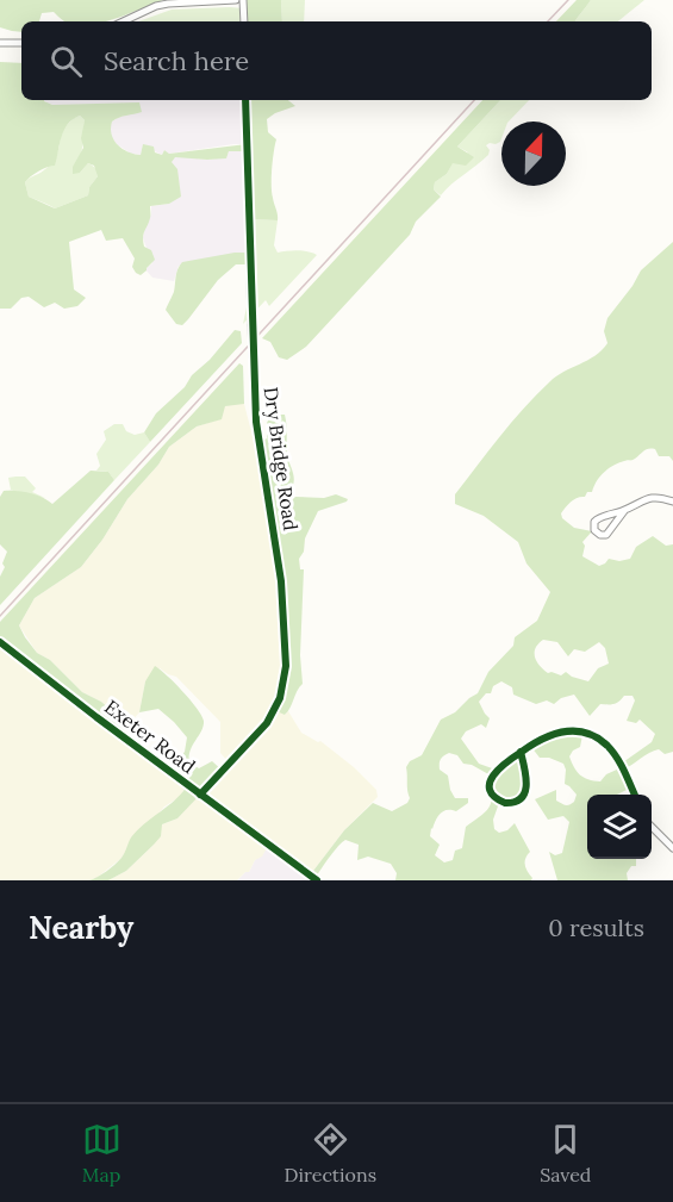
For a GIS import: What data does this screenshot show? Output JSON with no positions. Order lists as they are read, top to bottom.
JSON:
{
  "streets": {
    "street": ["Dry Bridge Road", "Exeter Road"]
  },
  "crossings": [
    ["Dry Bridge Road", "Exeter Road"]
  ],
  "north": "top",
  "page": {
    "search": "Search here",
    "heading": ["Nearby", "0 results"],
    "nav": ["Map", "Directions", "Saved"]
  }
}
